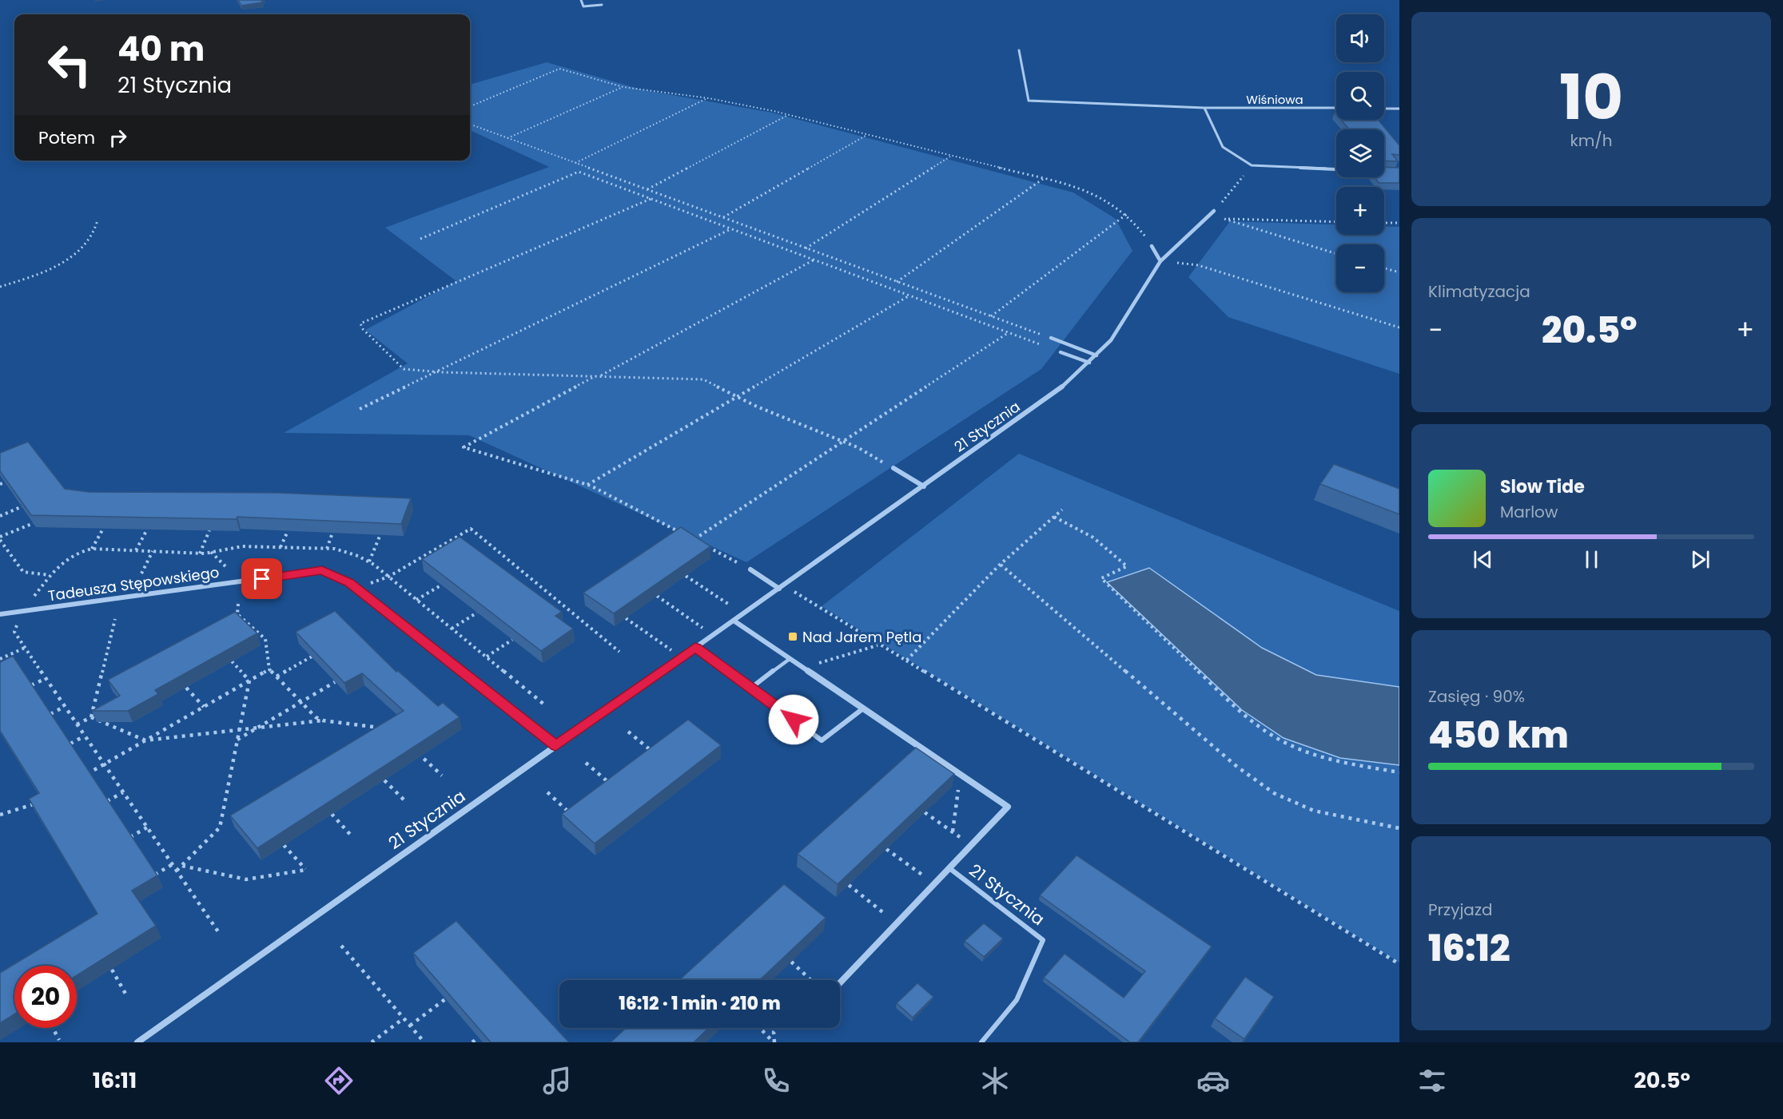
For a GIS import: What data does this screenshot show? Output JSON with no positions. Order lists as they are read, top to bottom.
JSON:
{
  "streets": {
    "street": ["21 Stycznia", "Tadeusza Stępowskiego"],
    "lane": ["Wiśniowa"]
  },
  "crossings": [
    ["21 Stycznia", "Tadeusza Stępowskiego"]
  ],
  "places": {
    "transit": ["Nad Jarem Pętla"]
  },
  "page": {
    "tile": [
      ["10", "km/h"],
      "Klimatyzacja",
      ["Zasięg · 90%", "450 km"],
      ["Przyjazd", "16:12"]
    ],
    "map_buttons": ["+", "−"],
    "turn": ["40 m", "21 Stycznia"],
    "then": "Potem",
    "heat": ["−", "20.5°", "+"],
    "song": ["Slow Tide", "Marlow"],
    "limit": "20",
    "trip": "16:12 · 1 min · 210 m",
    "tabs": ["16:11", "20.5°"]
  }
}
